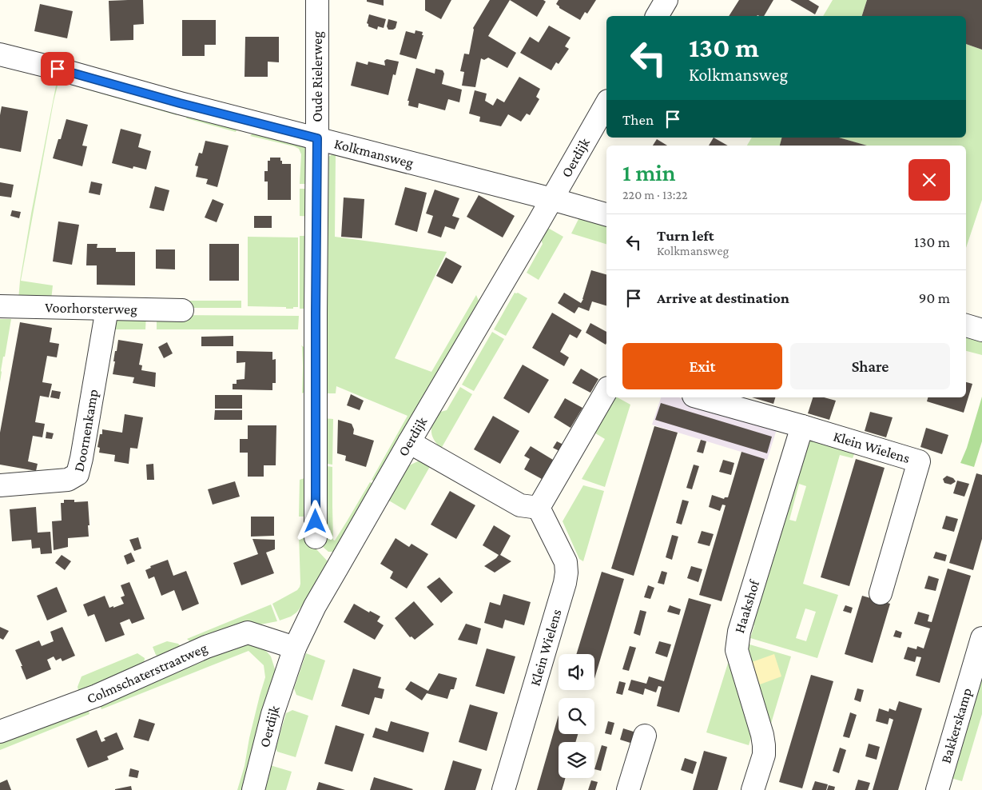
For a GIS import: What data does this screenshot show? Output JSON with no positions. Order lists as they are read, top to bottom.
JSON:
{
  "streets": {
    "street": [
      "Oude Rielerweg",
      "Kolkmansweg",
      "Oerdijk",
      "Voorhorsterweg",
      "Doornenkamp",
      "Klein Wielens",
      "Haakshof",
      "Colmschaterstraatweg",
      "Bakkerskamp"
    ]
  },
  "crossings": [
    ["Oude Rielerweg", "Kolkmansweg"],
    ["Kolkmansweg", "Oerdijk"],
    ["Oerdijk", "Colmschaterstraatweg"],
    ["Voorhorsterweg", "Doornenkamp"],
    ["Klein Wielens", "Haakshof"]
  ],
  "page": {
    "turn": ["130 m", "Kolkmansweg"],
    "then": "Then",
    "heading": ["1 min", "220 m · 13:22"],
    "list": [
      {
        "name": "Turn left",
        "note": "Kolkmansweg",
        "value": "130 m"
      },
      {
        "name": "Arrive at destination",
        "value": "90 m"
      }
    ],
    "buttons": ["Exit", "Share"]
  }
}
